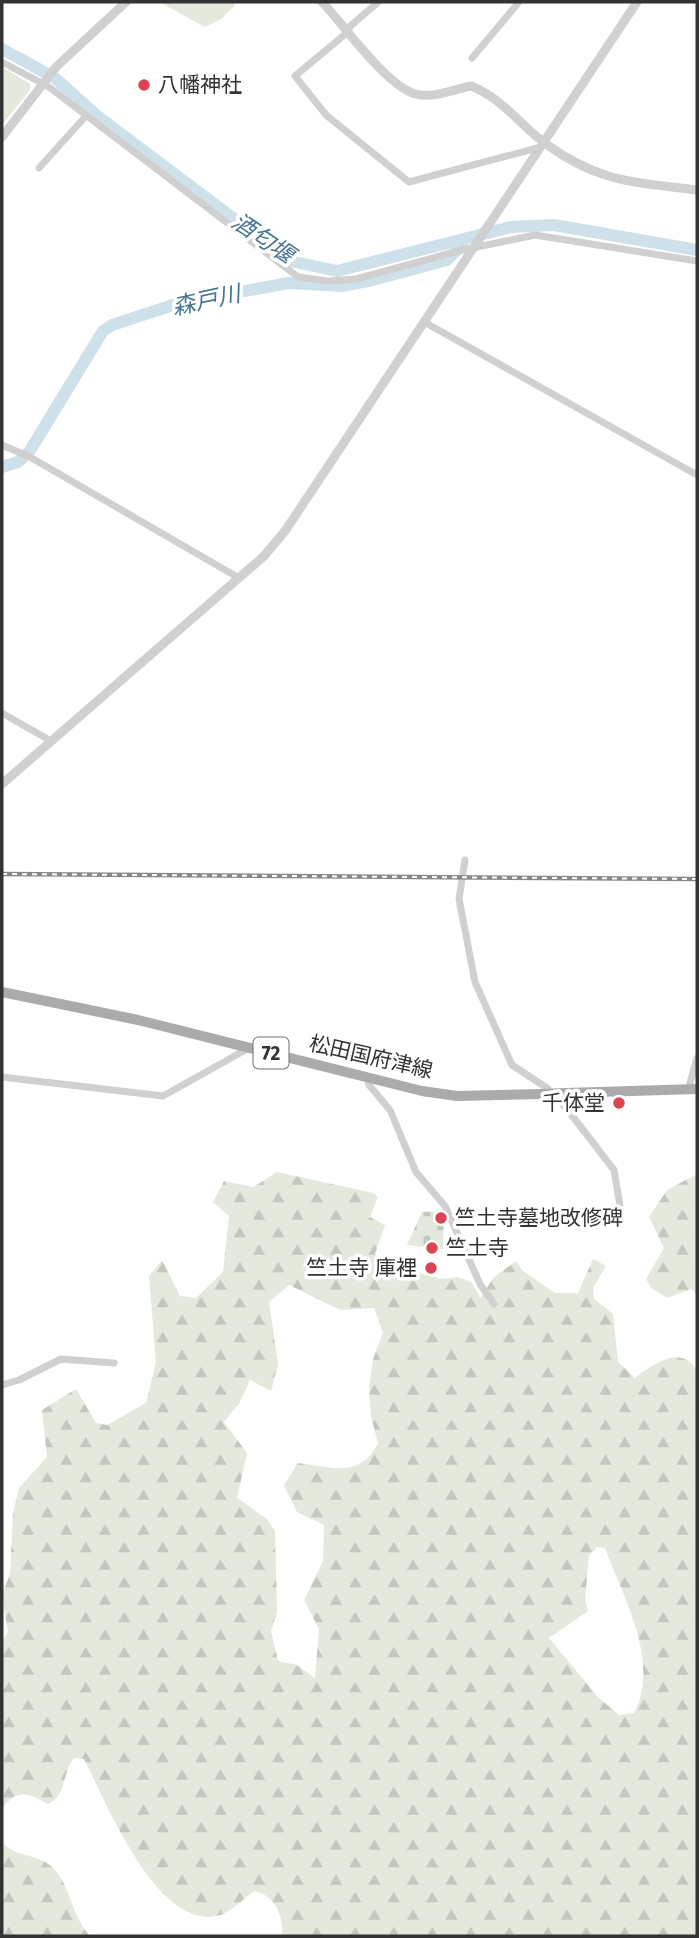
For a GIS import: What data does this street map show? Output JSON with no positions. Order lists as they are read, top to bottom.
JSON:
{
  "streets": {
    "main road": ["72", "松田国府津線"]
  },
  "water": ["酒匂堰", "森戸川"],
  "places": [
    "八幡神社",
    "千体堂",
    "竺土寺墓地改修碑",
    "竺土寺",
    "竺土寺 庫裡"
  ]
}
